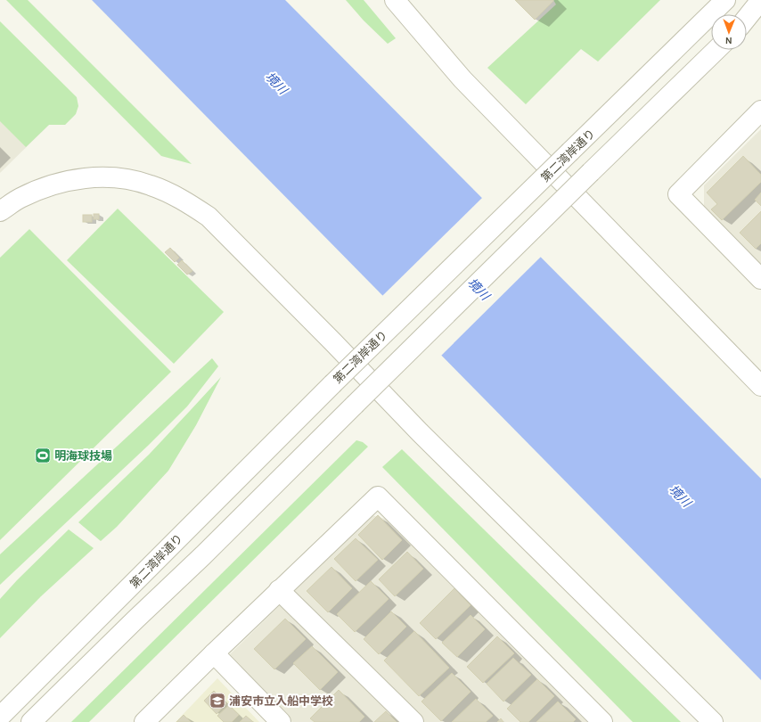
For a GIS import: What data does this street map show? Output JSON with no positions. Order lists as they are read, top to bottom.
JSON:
{
  "streets": {
    "street": ["第二湾岸通り"]
  },
  "water": ["境川"],
  "places": {
    "sports": ["明海球技場"],
    "school or university": ["浦安市立入船中学校"]
  },
  "north": "bottom"
}
